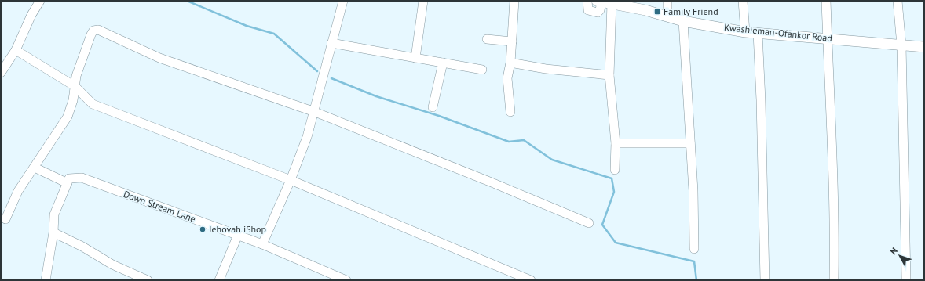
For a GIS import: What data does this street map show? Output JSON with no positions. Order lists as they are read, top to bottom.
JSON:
{
  "streets": {
    "main road": ["Kwashieman-Ofankor Road"],
    "street": ["Down Stream Lane"]
  },
  "places": {
    "transit": ["Family Friend"],
    "other": ["Jehovah iShop"]
  },
  "north": "top left"
}
